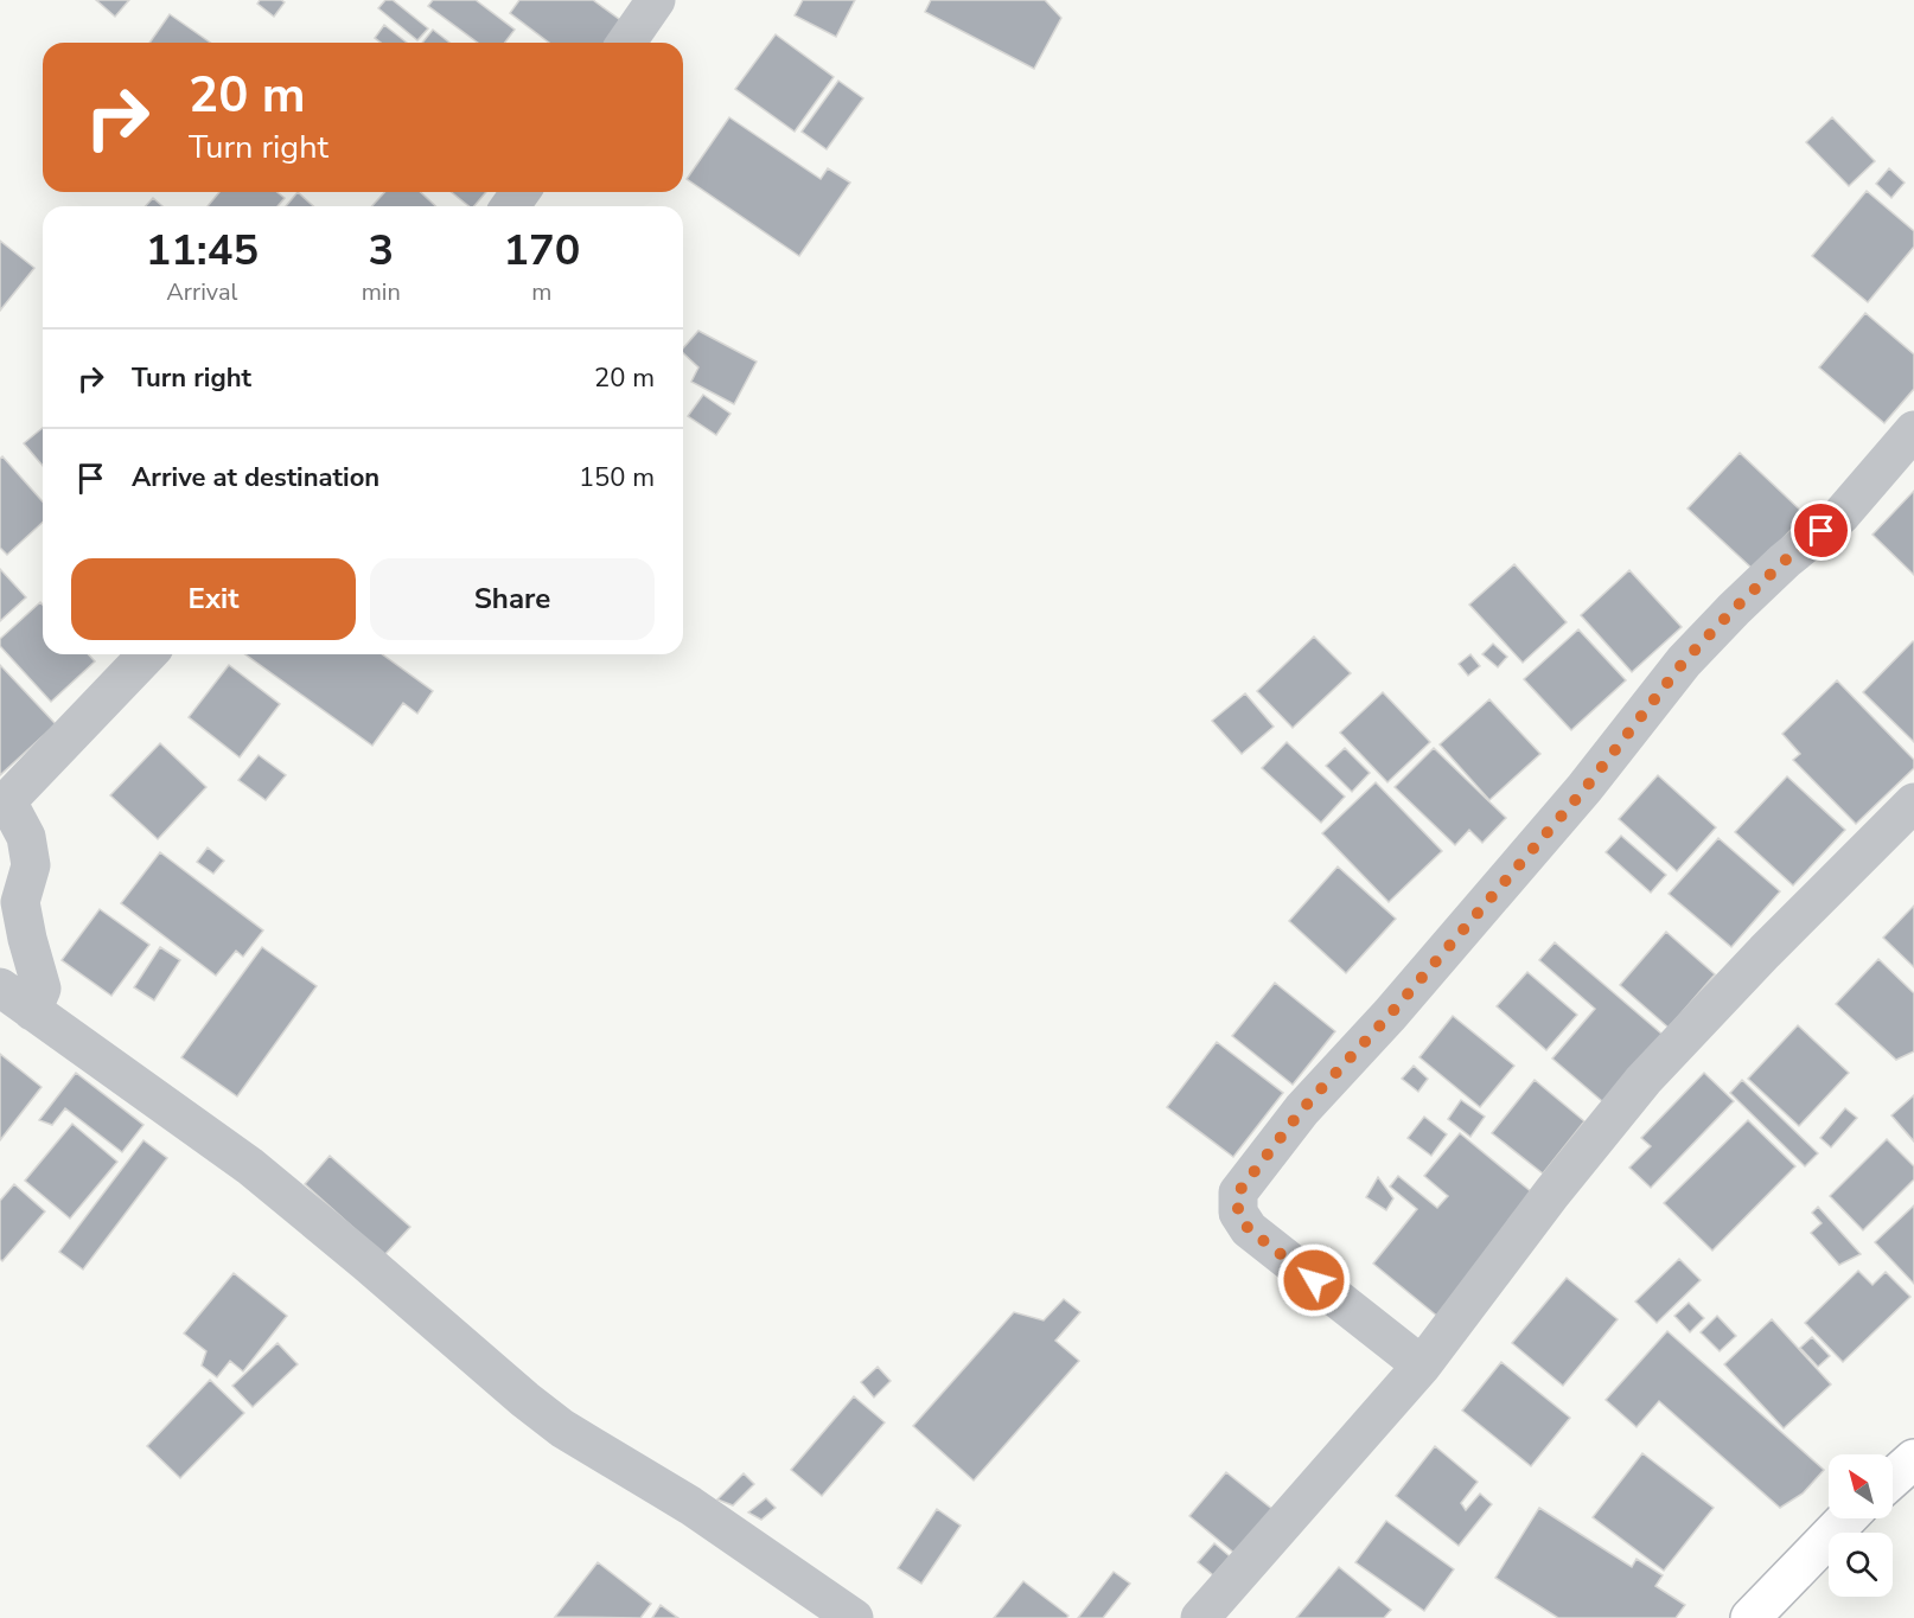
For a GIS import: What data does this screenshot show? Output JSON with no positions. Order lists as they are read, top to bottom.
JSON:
{
  "north": "top left",
  "page": {
    "turn": ["20 m", "Turn right"],
    "eta": [
      "11:45",
      "Arrival",
      "3",
      "min",
      "170",
      "m"
    ],
    "list": [
      {
        "name": "Turn right",
        "value": "20 m"
      },
      {
        "name": "Arrive at destination",
        "value": "150 m"
      }
    ],
    "buttons": ["Exit", "Share"]
  }
}
